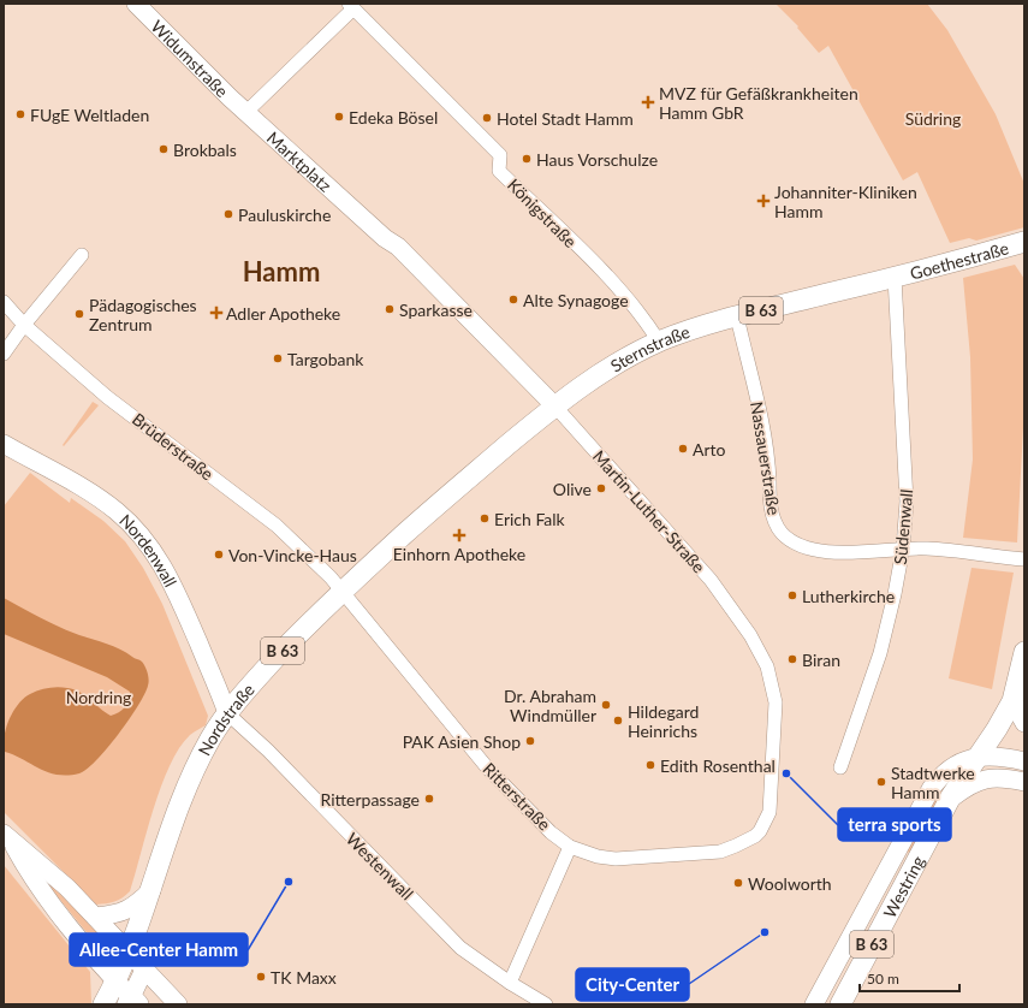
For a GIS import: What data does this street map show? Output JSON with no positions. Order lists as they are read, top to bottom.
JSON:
{
  "streets": {
    "main road": [
      "Widumstraße",
      "Marktplatz",
      "Goethestraße",
      "B 63",
      "Sternstraße",
      "Martin-Luther-Straße",
      "Nordenwall",
      "Nordstraße",
      "Westring"
    ],
    "street": [
      "Königstraße",
      "Brüderstraße",
      "Nassauerstraße",
      "Südenwall",
      "Ritterstraße",
      "Westenwall"
    ]
  },
  "crossings": [
    ["Widumstraße", "Marktplatz"],
    ["Marktplatz", "Martin-Luther-Straße"],
    ["Königstraße", "Sternstraße"],
    ["Goethestraße", "Sternstraße"],
    ["Goethestraße", "Südenwall"],
    ["B 63", "Nordstraße"],
    ["B 63", "Westring"],
    ["Sternstraße", "Nassauerstraße"],
    ["Sternstraße", "Martin-Luther-Straße"],
    ["Sternstraße", "Südenwall"],
    ["Sternstraße", "Nordstraße"],
    ["Brüderstraße", "Nordstraße"],
    ["Brüderstraße", "Ritterstraße"],
    ["Nassauerstraße", "Südenwall"],
    ["Martin-Luther-Straße", "Ritterstraße"],
    ["Nordenwall", "Nordstraße"],
    ["Nordenwall", "Westenwall"],
    ["Nordstraße", "Ritterstraße"],
    ["Nordstraße", "Westenwall"]
  ],
  "districts": ["Hamm"],
  "parks": ["Südring", "Nordring"],
  "places": {
    "health": [
      "MVZ für Gefäßkrankheiten Hamm GbR",
      "Johanniter-Kliniken Hamm",
      "Adler Apotheke",
      "Einhorn Apotheke"
    ],
    "other": [
      "FUgE Weltladen",
      "Edeka Bösel",
      "Hotel Stadt Hamm",
      "Brokbals",
      "Haus Vorschulze",
      "Pauluskirche",
      "Alte Synagoge",
      "Sparkasse",
      "Pädagogisches Zentrum",
      "Targobank",
      "Arto",
      "Olive",
      "Erich Falk",
      "Von-Vincke-Haus",
      "Lutherkirche",
      "Biran",
      "Dr. Abraham Windmüller",
      "Hildegard Heinrichs",
      "PAK Asien Shop",
      "Edith Rosenthal",
      "terra sports",
      "Stadtwerke Hamm",
      "Ritterpassage",
      "Allee-Center Hamm",
      "Woolworth",
      "City-Center",
      "TK Maxx"
    ]
  },
  "scale_bar": "50 m"
}
